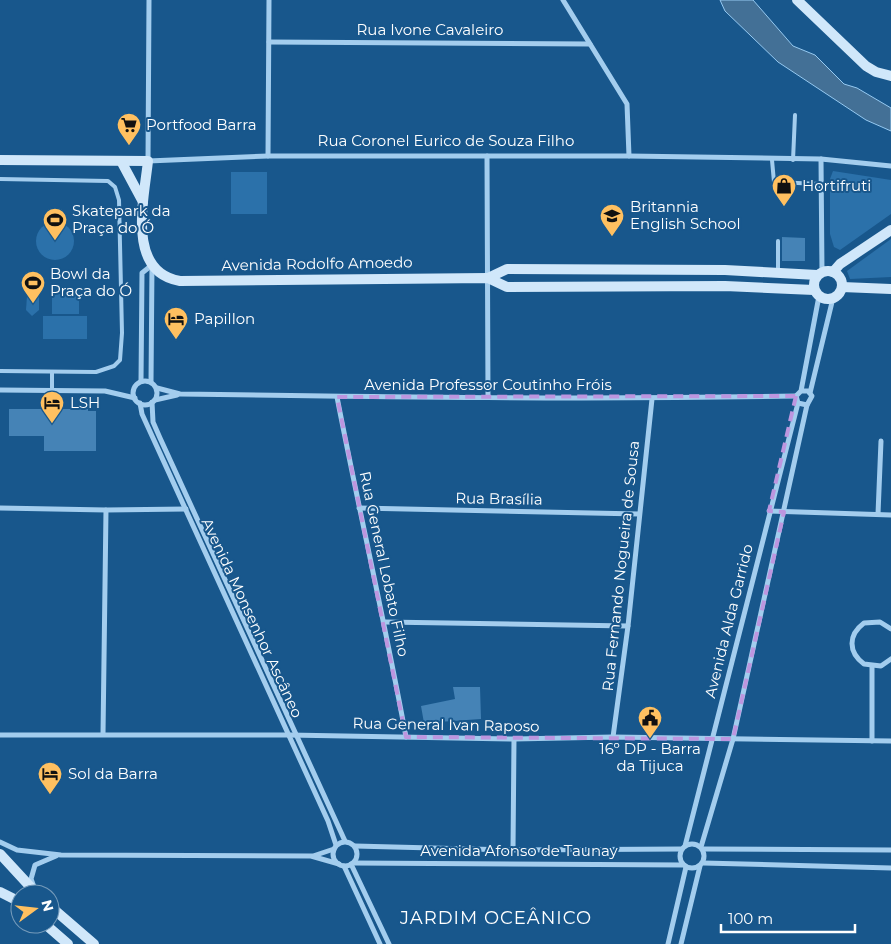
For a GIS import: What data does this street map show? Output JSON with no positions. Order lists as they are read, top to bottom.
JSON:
{
  "streets": {
    "street": [
      "Rua Ivone Cavaleiro",
      "Rua Coronel Eurico de Souza Filho",
      "Avenida Rodolfo Amoedo",
      "Avenida Professor Coutinho Fróis",
      "Rua Brasília",
      "Rua General Lobato Filho",
      "Rua Fernando Nogueira de Sousa",
      "Avenida Monsenhor Ascâneo",
      "Avenida Alda Garrido",
      "Rua General Ivan Raposo",
      "Avenida Afonso de Taunay"
    ]
  },
  "crossings": [
    ["Avenida Professor Coutinho Fróis", "Rua General Lobato Filho"],
    ["Avenida Professor Coutinho Fróis", "Rua Fernando Nogueira de Sousa"],
    ["Avenida Professor Coutinho Fróis", "Avenida Monsenhor Ascâneo"],
    ["Avenida Professor Coutinho Fróis", "Avenida Alda Garrido"],
    ["Rua Brasília", "Rua General Lobato Filho"],
    ["Rua Brasília", "Rua Fernando Nogueira de Sousa"],
    ["Rua General Lobato Filho", "Rua General Ivan Raposo"],
    ["Rua Fernando Nogueira de Sousa", "Rua General Ivan Raposo"],
    ["Avenida Monsenhor Ascâneo", "Rua General Ivan Raposo"],
    ["Avenida Monsenhor Ascâneo", "Avenida Afonso de Taunay"],
    ["Avenida Alda Garrido", "Rua General Ivan Raposo"],
    ["Avenida Alda Garrido", "Avenida Afonso de Taunay"]
  ],
  "districts": ["JARDIM OCEÂNICO"],
  "places": {
    "supermarket": ["Portfood Barra"],
    "shop": ["Hortifruti"],
    "school or university": ["Britannia English School"],
    "sports": ["Skatepark da Praça do Ó", "Bowl da Praça do Ó"],
    "hotel": ["Papillon", "LSH", "Sol da Barra"],
    "public building": ["16º DP - Barra da Tijuca"]
  },
  "scale_bar": "100 m",
  "north": "right"
}
